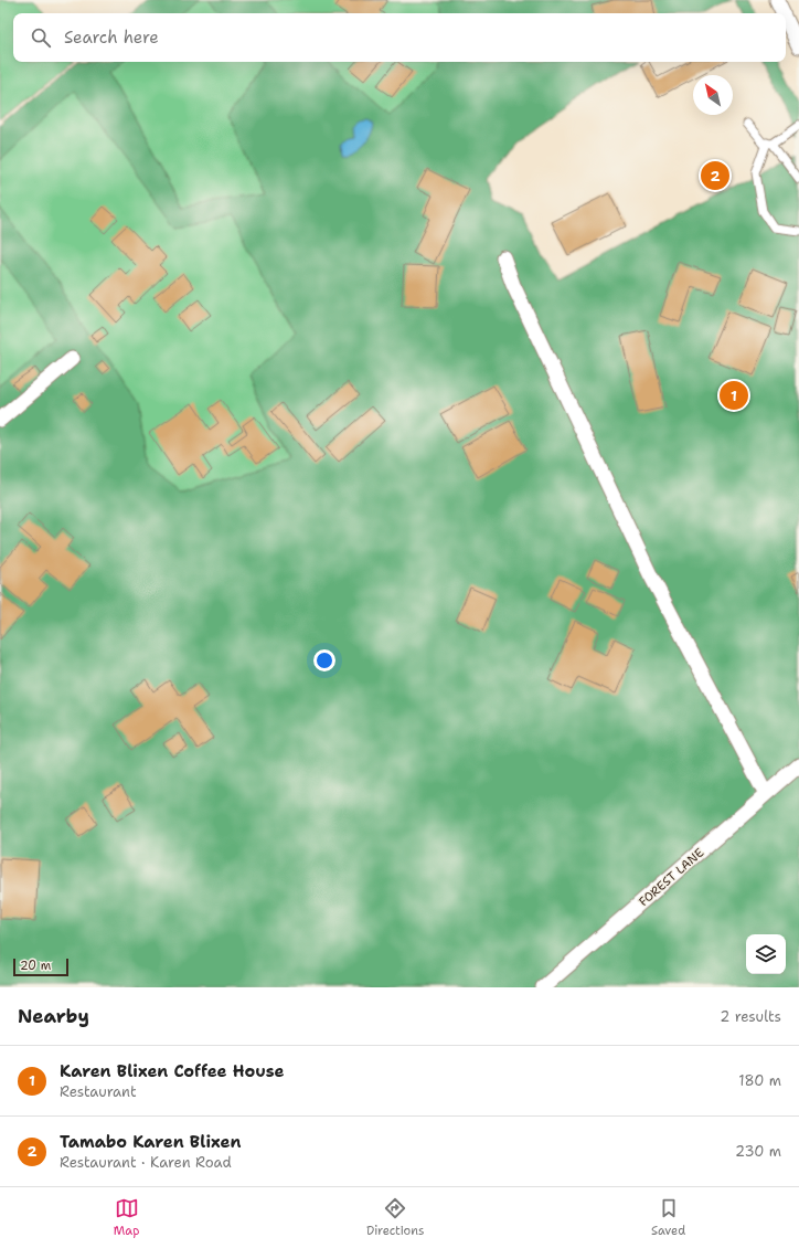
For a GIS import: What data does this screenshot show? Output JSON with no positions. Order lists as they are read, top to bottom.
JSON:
{
  "streets": {
    "street": ["FOREST LANE"]
  },
  "scale_bar": "20 m",
  "north": "top left",
  "page": {
    "search": "Search here",
    "pins": ["2", "1"],
    "scale": "20 m",
    "heading": ["Nearby", "2 results"],
    "list": [
      {
        "mark": "1",
        "name": "Karen Blixen Coffee House",
        "note": "Restaurant",
        "value": "180 m"
      },
      {
        "mark": "2",
        "name": "Tamabo Karen Blixen",
        "note": "Restaurant · Karen Road",
        "value": "230 m"
      }
    ],
    "nav": ["Map", "Directions", "Saved"]
  }
}
